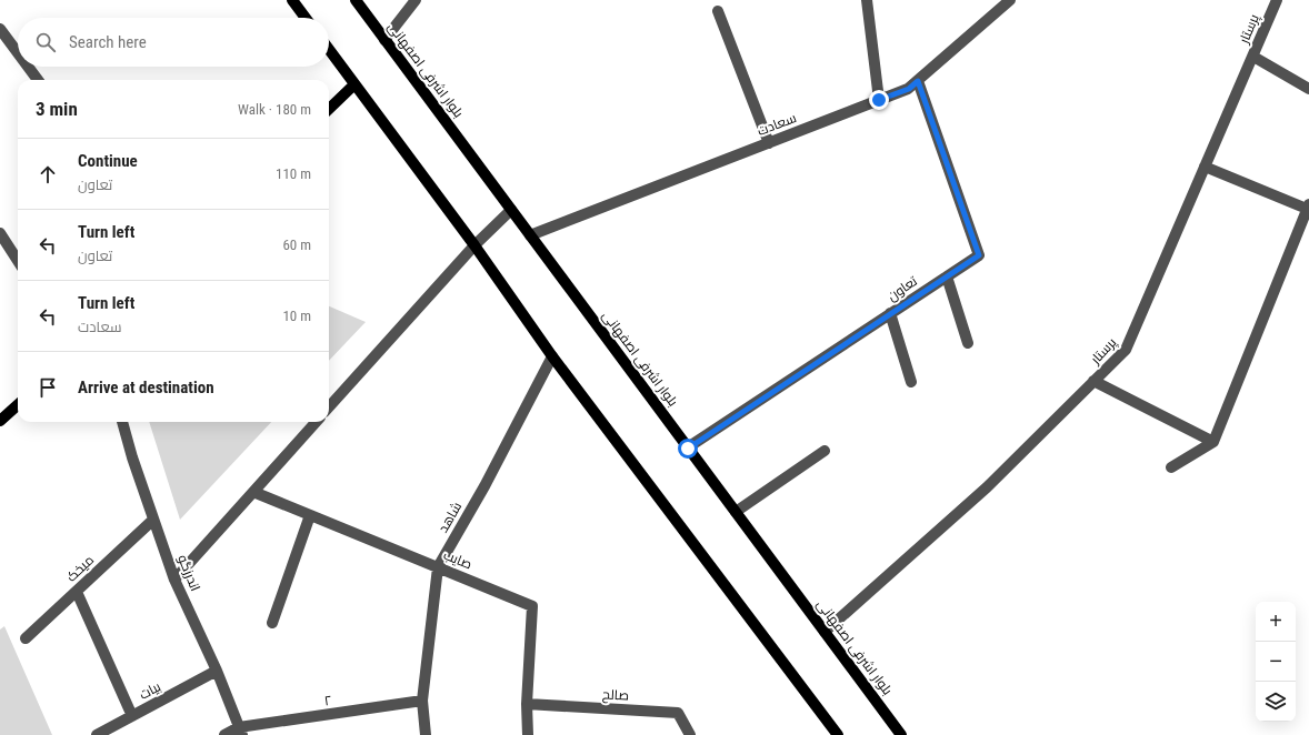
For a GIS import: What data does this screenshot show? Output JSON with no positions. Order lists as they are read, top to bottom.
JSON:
{
  "streets": {
    "main road": ["بلوار اشرفی اصفهانی"],
    "street": [
      "پرستار",
      "سعادت",
      "تعاون",
      "شاهد",
      "صایب",
      "میخک",
      "اندرزگو",
      "بیات",
      "صالح",
      "۲"
    ]
  },
  "crossings": [
    ["پرستار", "بلوار اشرفی اصفهانی"],
    ["بلوار اشرفی اصفهانی", "سعادت"],
    ["بلوار اشرفی اصفهانی", "تعاون"],
    ["سعادت", "تعاون"],
    ["شاهد", "صایب"],
    ["شاهد", "۲"],
    ["صایب", "صالح"],
    ["میخک", "اندرزگو"],
    ["اندرزگو", "بیات"],
    ["اندرزگو", "۲"]
  ],
  "page": {
    "search": "Search here",
    "heading": ["3 min", "Walk · 180 m"],
    "list": [
      ["Continue", "تعاون", "110 m"],
      ["Turn left", "تعاون", "60 m"],
      ["Turn left", "سعادت", "10 m"],
      "Arrive at destination"
    ],
    "map_buttons": ["+", "−"]
  }
}
